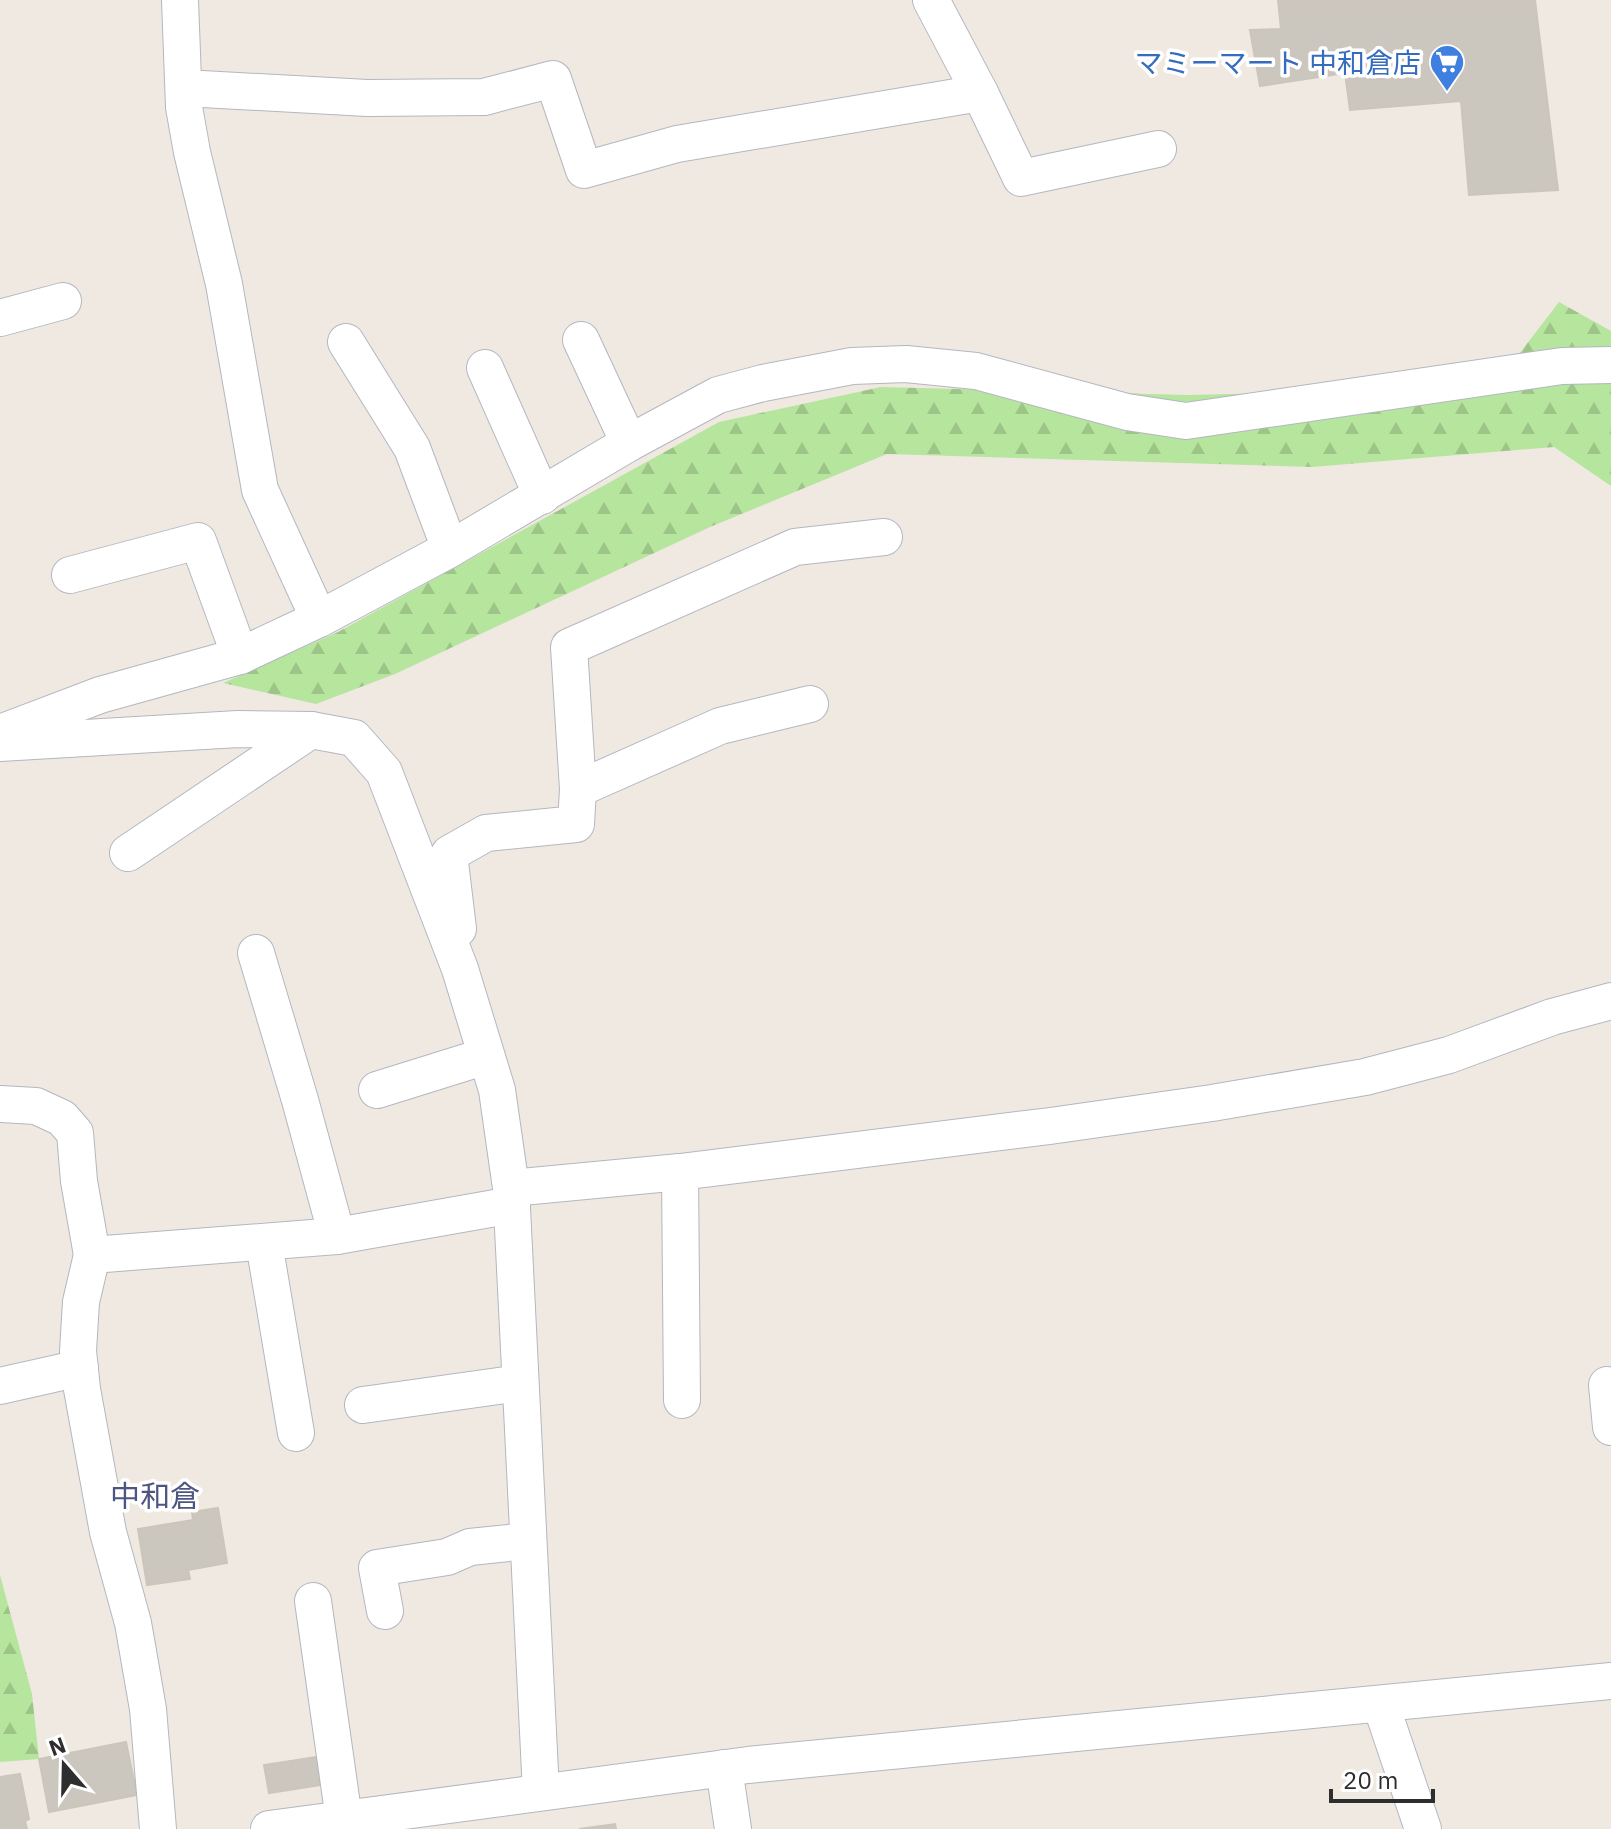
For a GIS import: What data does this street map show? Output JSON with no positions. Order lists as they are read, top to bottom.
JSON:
{
  "districts": ["中和倉"],
  "places": {
    "supermarket": ["マミーマート 中和倉店"]
  },
  "scale_bar": "20 m",
  "north": "top"
}
